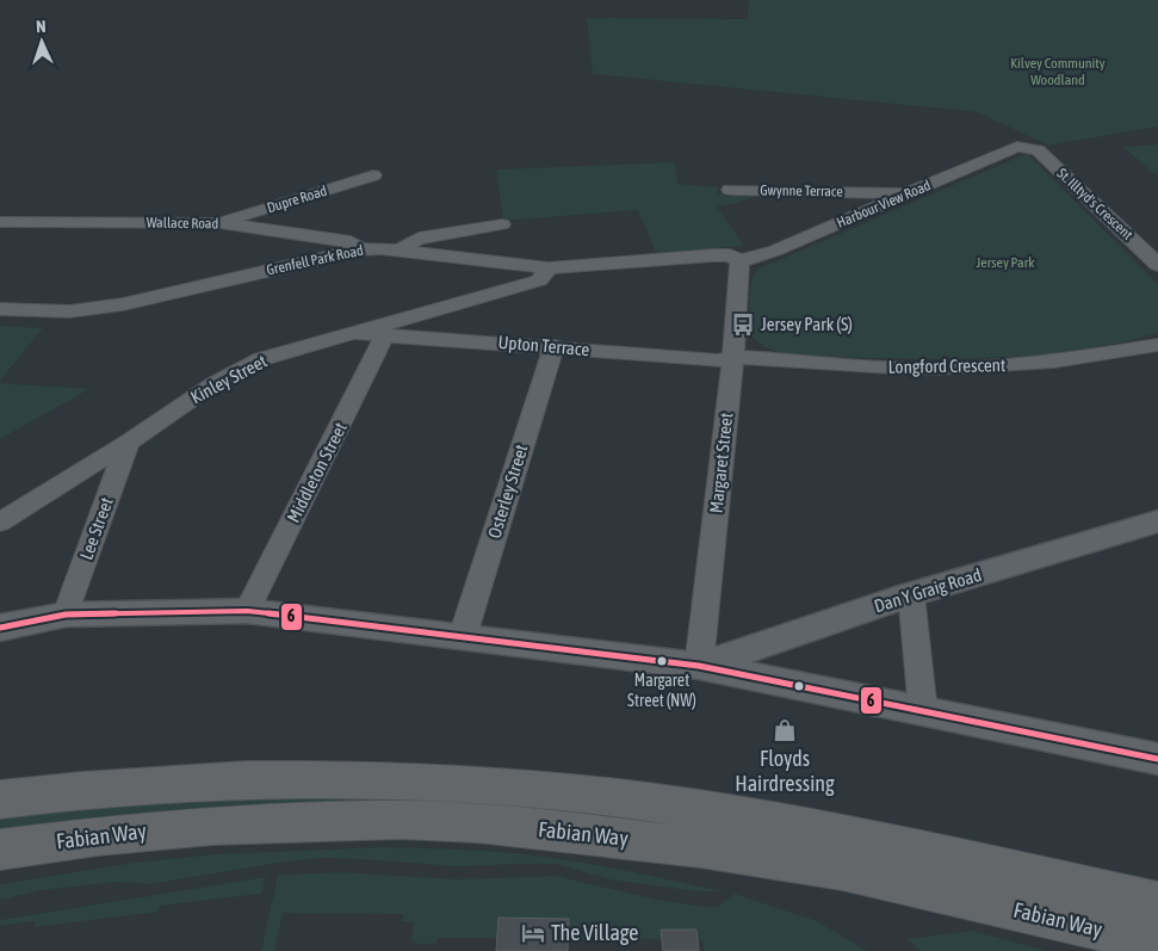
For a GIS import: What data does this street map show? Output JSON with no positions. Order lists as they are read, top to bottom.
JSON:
{
  "streets": {
    "highway": ["Fabian Way"],
    "street": [
      "Gwynne Terrace",
      "Dupre Road",
      "Harbour View Road",
      "St. Illtyd's Crescent",
      "Wallace Road",
      "Grenfell Park Road",
      "Upton Terrace",
      "Longford Crescent",
      "Kinley Street",
      "Margaret Street",
      "Middleton Street",
      "Osterley Street",
      "Lee Street",
      "Dan Y Graig Road"
    ]
  },
  "crossings": [
    ["Gwynne Terrace", "Harbour View Road"],
    ["Dupre Road", "Wallace Road"],
    ["Harbour View Road", "St. Illtyd's Crescent"],
    ["Harbour View Road", "Grenfell Park Road"],
    ["Harbour View Road", "Margaret Street"],
    ["Wallace Road", "Grenfell Park Road"],
    ["Grenfell Park Road", "Kinley Street"],
    ["Grenfell Park Road", "Margaret Street"],
    ["Upton Terrace", "Longford Crescent"],
    ["Upton Terrace", "Kinley Street"],
    ["Upton Terrace", "Margaret Street"],
    ["Upton Terrace", "Middleton Street"],
    ["Upton Terrace", "Osterley Street"],
    ["Longford Crescent", "Margaret Street"],
    ["Kinley Street", "Lee Street"],
    ["Margaret Street", "Dan Y Graig Road"]
  ],
  "parks": ["Kilvey Community Woodland", "Jersey Park"],
  "places": {
    "bus stop": ["Jersey Park (S)"],
    "other": ["Margaret Street (NW)"],
    "shop": ["Floyds Hairdressing"],
    "hotel": ["The Village"]
  },
  "lines": ["transit line 6"],
  "north": "top"
}
